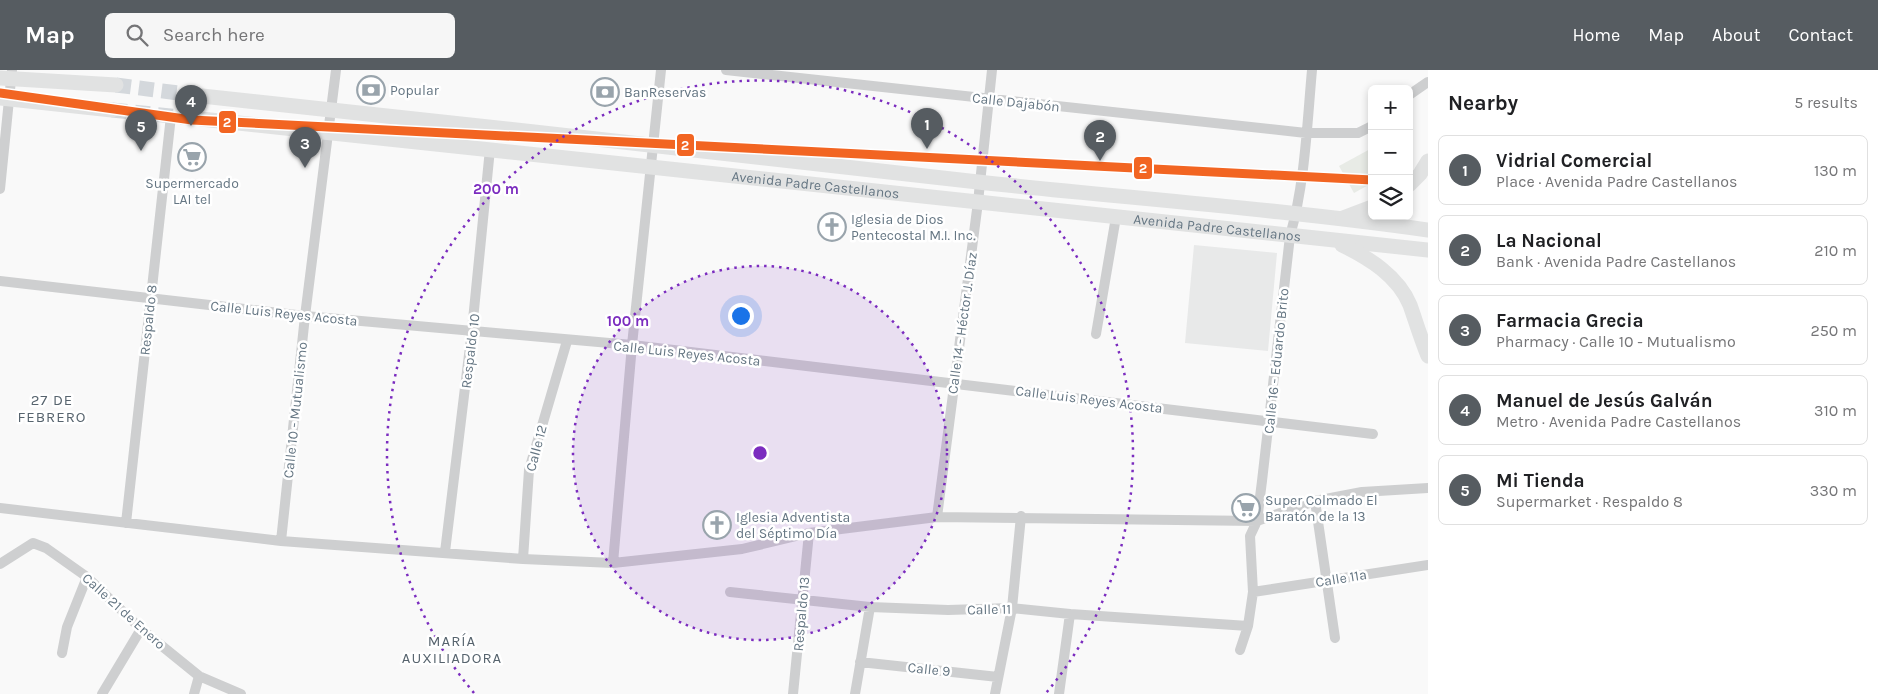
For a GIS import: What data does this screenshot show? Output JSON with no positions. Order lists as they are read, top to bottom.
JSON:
{
  "streets": {
    "main road": ["Avenida Padre Castellanos"],
    "street": [
      "Calle Dajabón",
      "Calle Luis Reyes Acosta",
      "Respaldo 8",
      "Calle 14 - Héctor J. Díaz",
      "Respaldo 10",
      "Calle 16 - Eduardo Brito",
      "Calle 10 - Mutualismo",
      "Calle 12",
      "Calle 11a",
      "Calle 11",
      "Calle 21 de Enero",
      "Respaldo 13",
      "Calle 9"
    ]
  },
  "crossings": [
    ["Calle Dajabón", "Calle 14 - Héctor J. Díaz"],
    ["Calle Dajabón", "Calle 16 - Eduardo Brito"],
    ["Avenida Padre Castellanos", "Calle 14 - Héctor J. Díaz"],
    ["Avenida Padre Castellanos", "Respaldo 10"],
    ["Avenida Padre Castellanos", "Calle 16 - Eduardo Brito"],
    ["Avenida Padre Castellanos", "Calle 10 - Mutualismo"],
    ["Calle Luis Reyes Acosta", "Respaldo 8"],
    ["Calle Luis Reyes Acosta", "Calle 14 - Héctor J. Díaz"],
    ["Calle Luis Reyes Acosta", "Respaldo 10"],
    ["Calle Luis Reyes Acosta", "Calle 16 - Eduardo Brito"],
    ["Calle Luis Reyes Acosta", "Calle 10 - Mutualismo"],
    ["Calle Luis Reyes Acosta", "Calle 12"],
    ["Calle 16 - Eduardo Brito", "Calle 11a"],
    ["Calle 16 - Eduardo Brito", "Calle 11"],
    ["Calle 11", "Respaldo 13"]
  ],
  "districts": ["27 DE FEBRERO", "MARÍA AUXILIADORA"],
  "places": {
    "bank": ["Popular", "BanReservas"],
    "supermarket": ["Supermercado LAI tel", "Super Colmado El Baratón de la 13"],
    "church": ["Iglesia de Dios Pentecostal M.I. Inc.", "Iglesia Adventista del Séptimo Día"]
  },
  "lines": ["transit line 2"],
  "page": {
    "header": "Map",
    "search": "Search here",
    "nav": [
      "Home",
      "Map",
      "About",
      "Contact"
    ],
    "heading": ["Nearby", "5 results"],
    "map_buttons": ["+", "−"],
    "pins": [
      "4",
      "1",
      "5",
      "2",
      "3"
    ],
    "list": [
      {
        "mark": "1",
        "name": "Vidrial Comercial",
        "note": "Place · Avenida Padre Castellanos",
        "value": "130 m"
      },
      {
        "mark": "2",
        "name": "La Nacional",
        "note": "Bank · Avenida Padre Castellanos",
        "value": "210 m"
      },
      {
        "mark": "3",
        "name": "Farmacia Grecia",
        "note": "Pharmacy · Calle 10 - Mutualismo",
        "value": "250 m"
      },
      {
        "mark": "4",
        "name": "Manuel de Jesús Galván",
        "note": "Metro · Avenida Padre Castellanos",
        "value": "310 m"
      },
      {
        "mark": "5",
        "name": "Mi Tienda",
        "note": "Supermarket · Respaldo 8",
        "value": "330 m"
      }
    ]
  },
  "rings": ["200 m", "100 m"]
}
